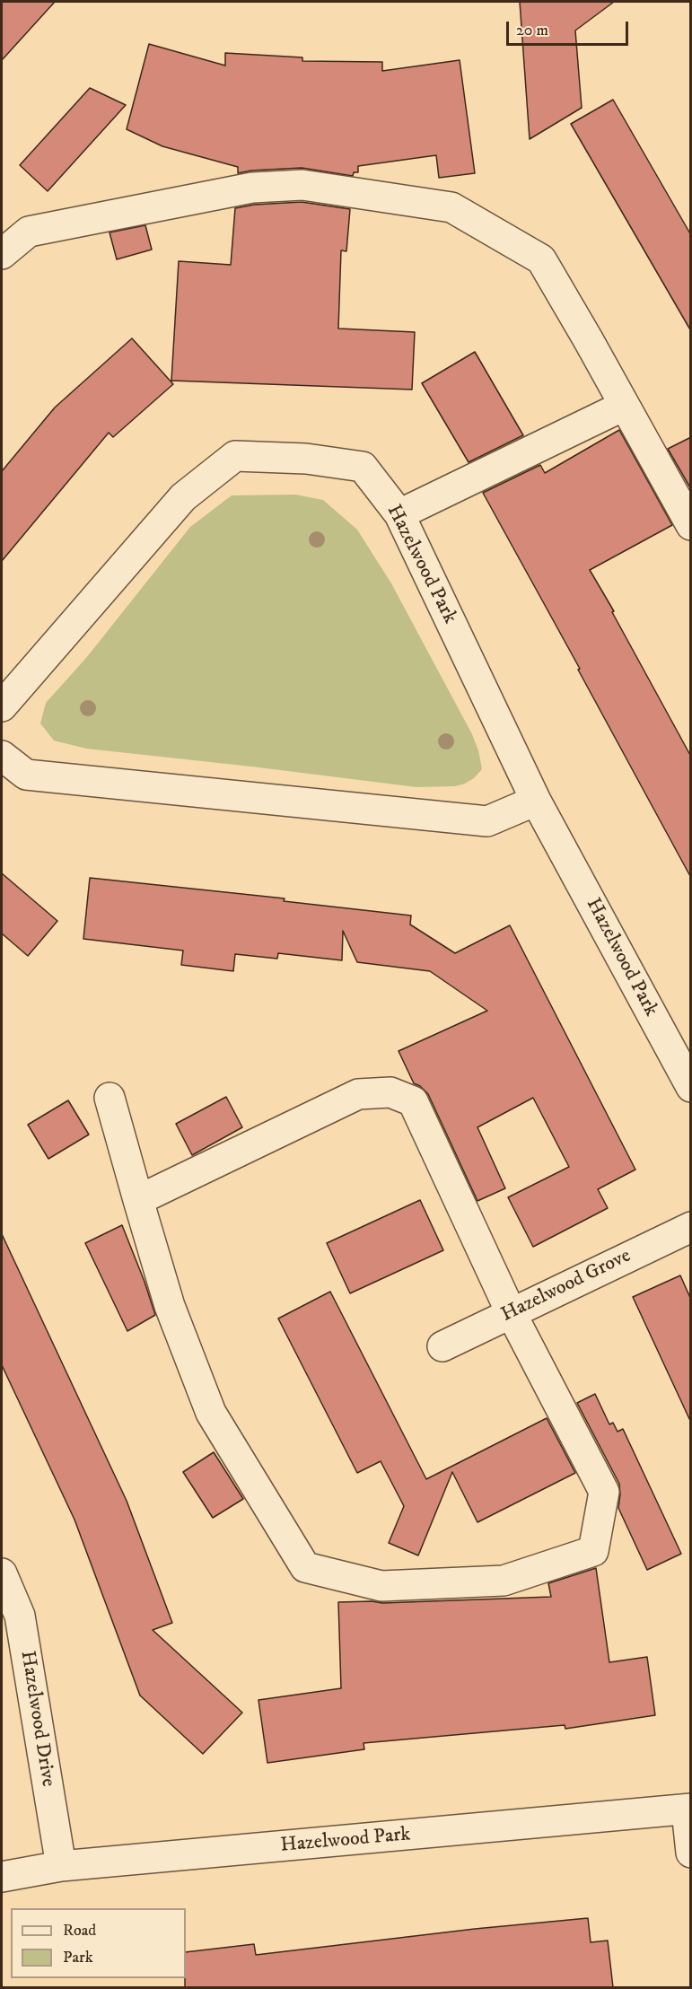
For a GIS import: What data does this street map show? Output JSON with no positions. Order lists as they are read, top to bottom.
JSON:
{
  "streets": {
    "street": ["Hazelwood Park", "Hazelwood Grove", "Hazelwood Drive"]
  },
  "crossings": [
    ["Hazelwood Park", "Hazelwood Drive"]
  ],
  "legend": ["Road", "Park"],
  "scale_bar": "20 m"
}
